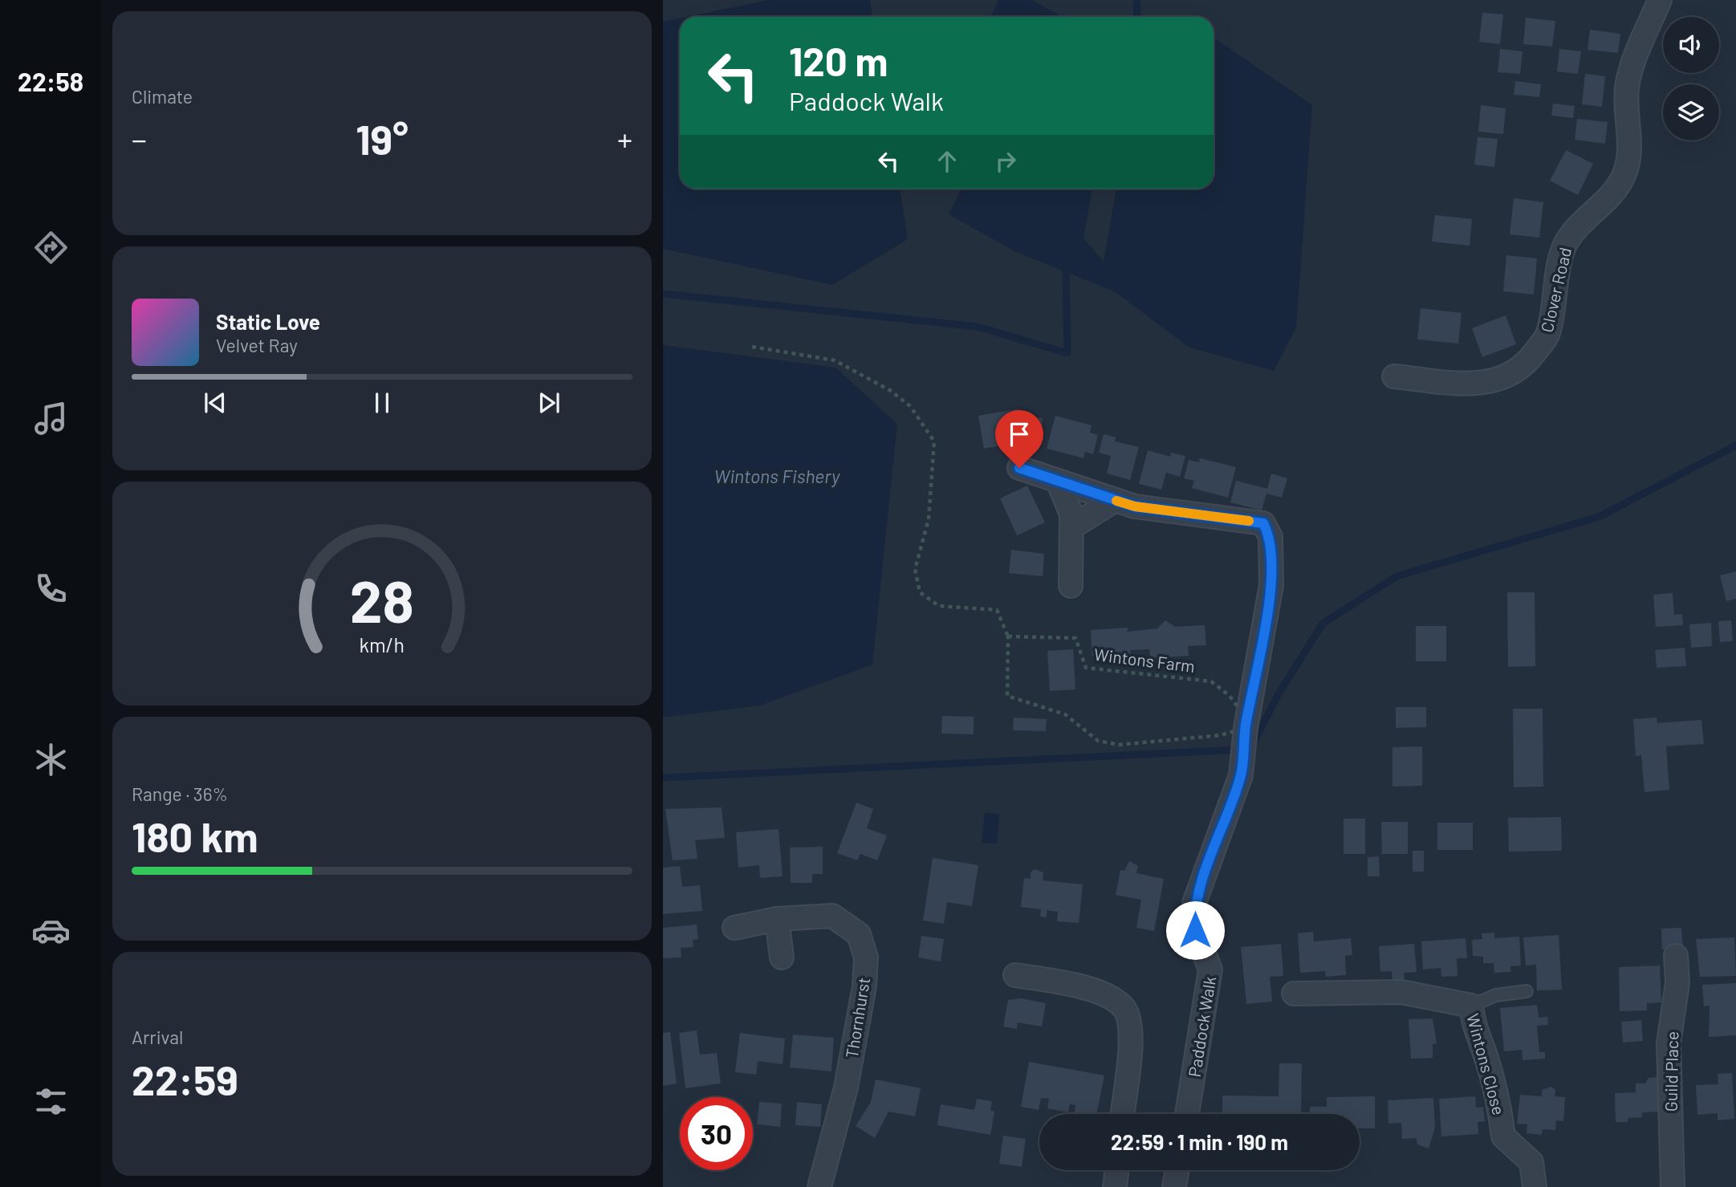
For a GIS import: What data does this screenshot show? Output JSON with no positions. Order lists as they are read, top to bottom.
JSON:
{
  "streets": {
    "street": [
      "Clover Road",
      "Thornhurst",
      "Paddock Walk",
      "Wintons Close",
      "Guild Place"
    ],
    "path": ["Wintons Farm"]
  },
  "crossings": [
    ["Wintons Farm", "Paddock Walk"]
  ],
  "water": ["Wintons Fishery"],
  "page": {
    "tabs": "22:58",
    "tile": [
      "Climate",
      ["Range · 36%", "180 km"],
      ["Arrival", "22:59"]
    ],
    "turn": ["120 m", "Paddock Walk"],
    "heat": ["−", "19°", "+"],
    "song": ["Static Love", "Velvet Ray"],
    "limit": "30",
    "trip": "22:59 · 1 min · 190 m",
    "gauge": ["28", "km/h"]
  }
}
